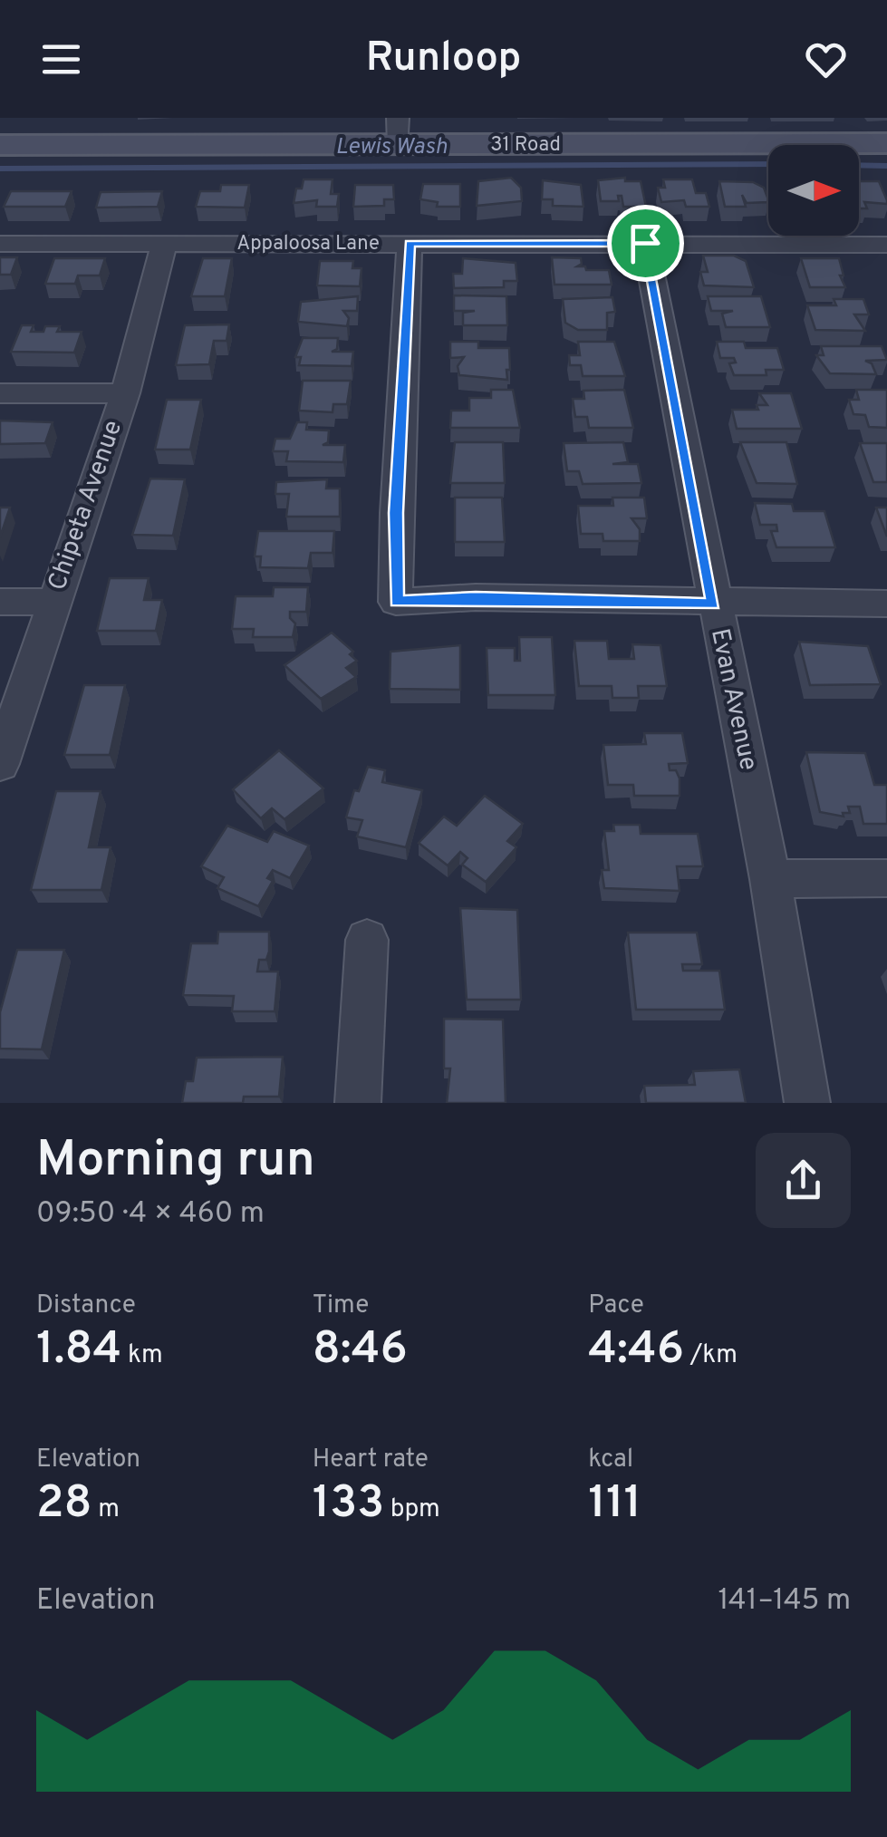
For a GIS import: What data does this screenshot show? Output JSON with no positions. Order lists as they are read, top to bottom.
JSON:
{
  "streets": {
    "street": [
      "31 Road",
      "Appaloosa Lane",
      "Chipeta Avenue",
      "Evan Avenue"
    ]
  },
  "crossings": [
    ["Appaloosa Lane", "Chipeta Avenue"],
    ["Appaloosa Lane", "Evan Avenue"]
  ],
  "water": ["Lewis Wash"],
  "north": "right",
  "page": {
    "header": "Runloop",
    "heading": ["Morning run", "09:50 · 4 × 460 m"],
    "stats": [
      ["Distance", "1.84 km"],
      ["Time", "8:46"],
      ["Pace", "4:46 /km"],
      ["Elevation", "28 m"],
      ["Heart rate", "133 bpm"],
      ["kcal", "111"]
    ],
    "chart": ["Elevation", "141–145 m"]
  }
}
